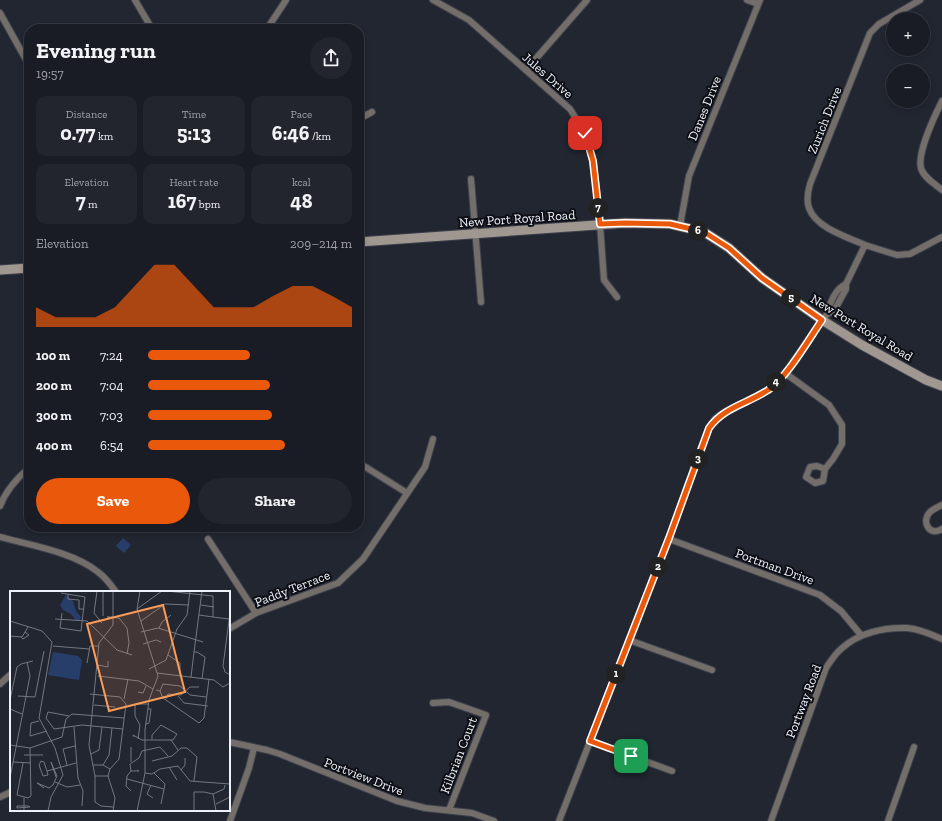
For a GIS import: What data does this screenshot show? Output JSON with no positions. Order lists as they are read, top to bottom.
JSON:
{
  "streets": {
    "street": [
      "Jules Drive",
      "Danes Drive",
      "Zurich Drive",
      "New Port Royal Road",
      "Portman Drive",
      "Paddy Terrace",
      "Portway Road",
      "Kilbrian Court",
      "Portview Drive"
    ]
  },
  "crossings": [
    ["Jules Drive", "New Port Royal Road"],
    ["Danes Drive", "New Port Royal Road"],
    ["Portman Drive", "Portway Road"],
    ["Kilbrian Court", "Portview Drive"]
  ],
  "page": {
    "map_buttons": ["+", "−"],
    "heading": ["Evening run", "19:57"],
    "stats": [
      ["Distance", "0.77 km"],
      ["Time", "5:13"],
      ["Pace", "6:46 /km"],
      ["Elevation", "7 m"],
      ["Heart rate", "167 bpm"],
      ["kcal", "48"]
    ],
    "pins": [
      "7",
      "6",
      "5",
      "4",
      "3",
      "2",
      "1"
    ],
    "chart": ["Elevation", "209–214 m"],
    "list": [
      {
        "name": "100 m",
        "note": "7:24"
      },
      {
        "name": "200 m",
        "note": "7:04"
      },
      {
        "name": "300 m",
        "note": "7:03"
      },
      {
        "name": "400 m",
        "note": "6:54"
      }
    ],
    "buttons": ["Save", "Share"]
  }
}
